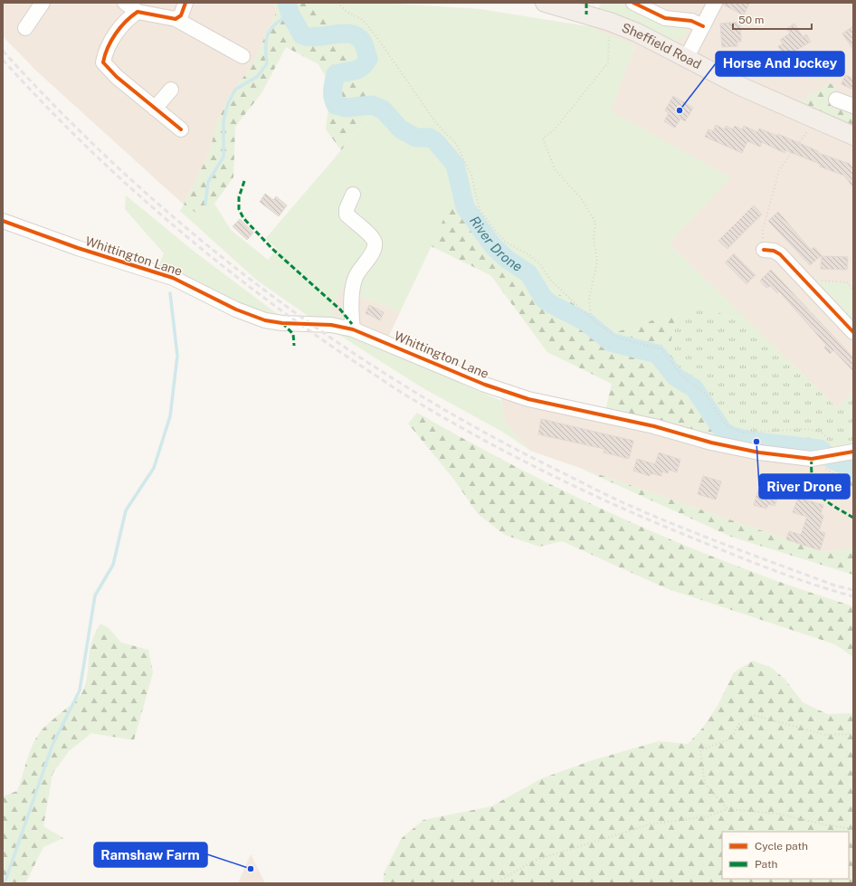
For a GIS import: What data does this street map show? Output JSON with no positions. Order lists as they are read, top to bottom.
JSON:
{
  "streets": {
    "main road": ["Sheffield Road"],
    "street": ["Whittington Lane"]
  },
  "water": ["River Drone"],
  "places": ["Horse And Jockey", "River Drone", "Ramshaw Farm"],
  "legend": ["Cycle path", "Path"],
  "scale_bar": "50 m"
}
